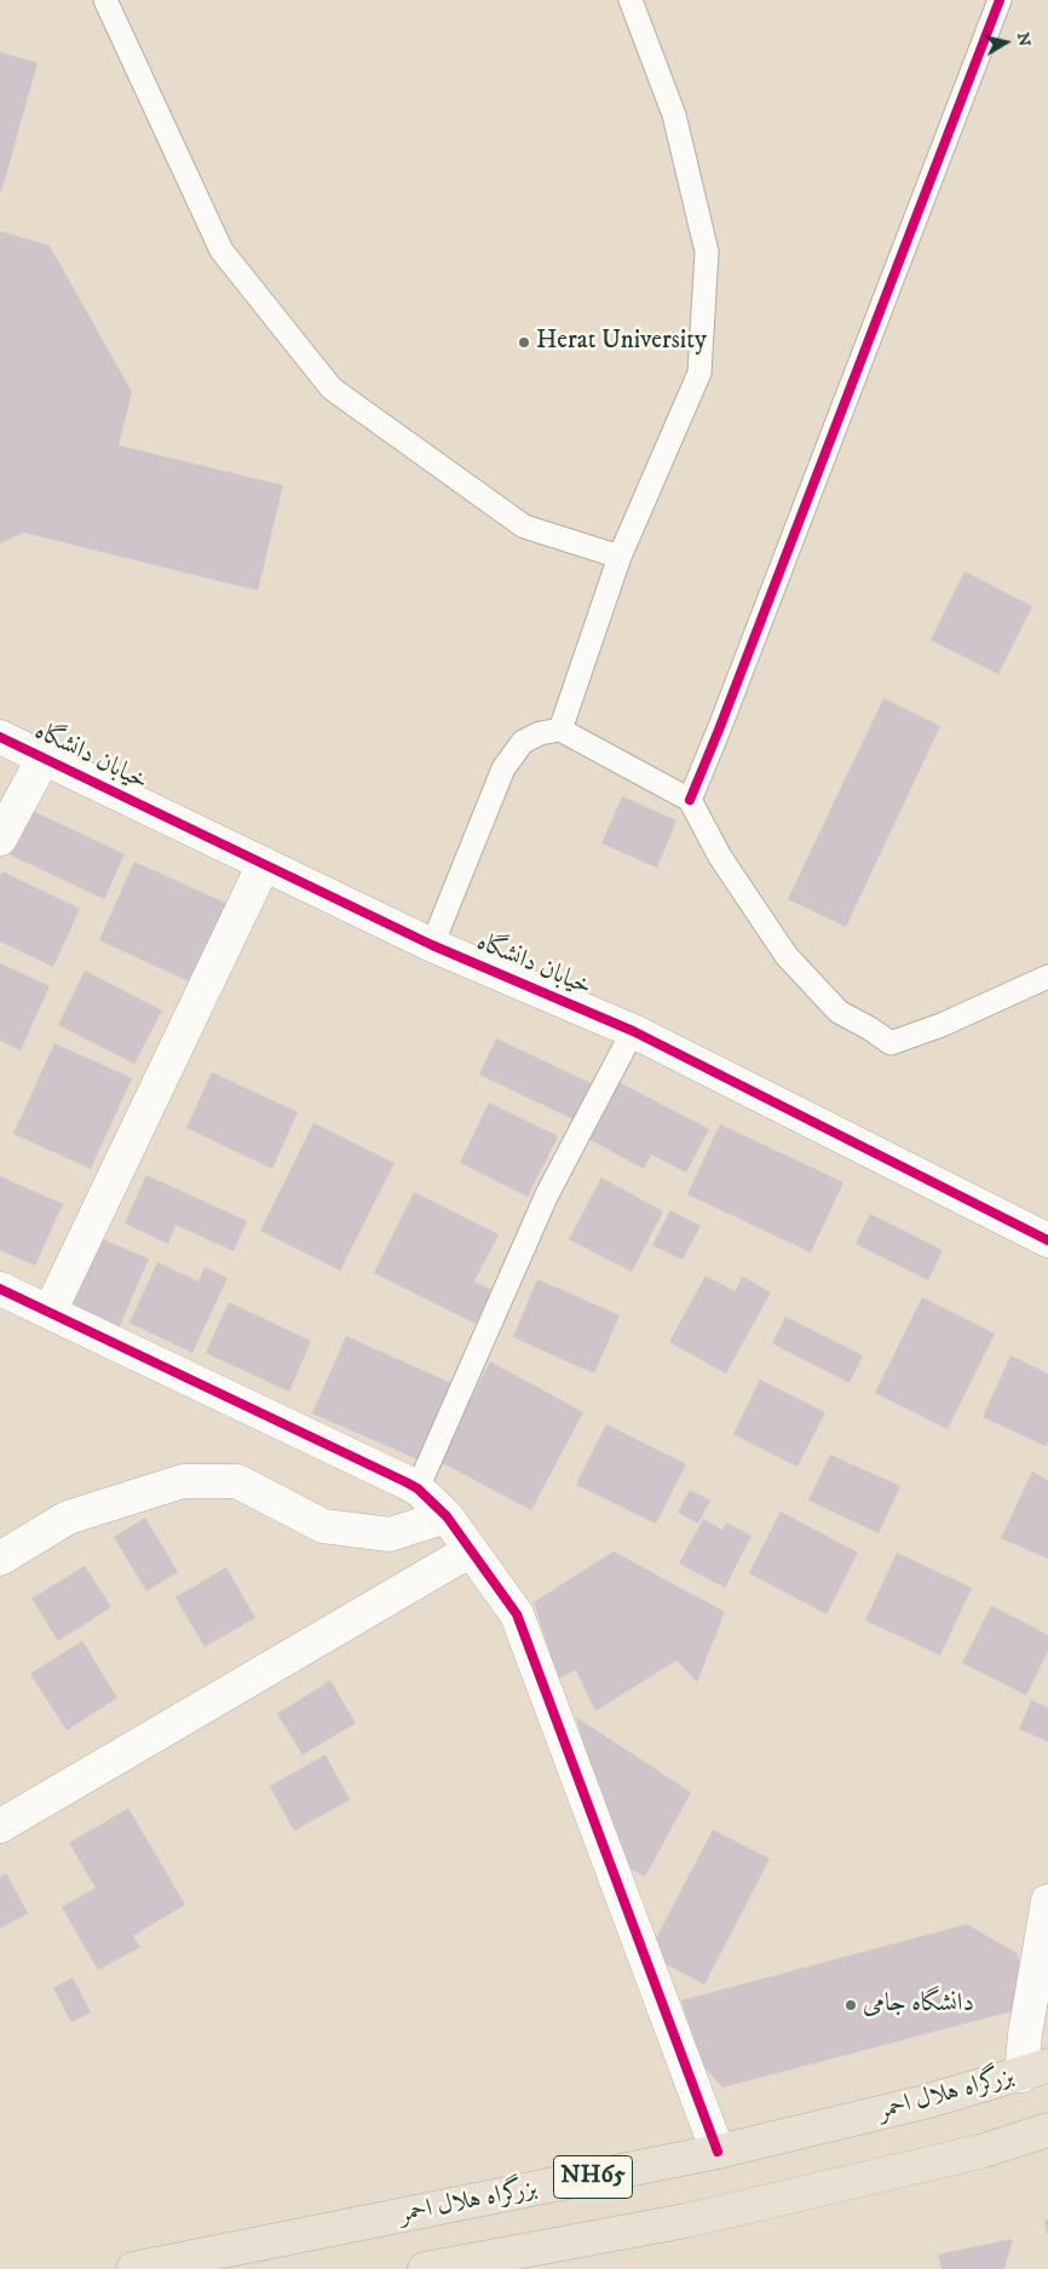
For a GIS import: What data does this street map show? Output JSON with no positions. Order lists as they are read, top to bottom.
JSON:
{
  "streets": {
    "highway": ["بزرگراه هلال احمر", "NH65"],
    "street": ["خیابان دانشگاه"]
  },
  "places": ["Herat University", "دانشگاه جامی"],
  "north": "right"
}
